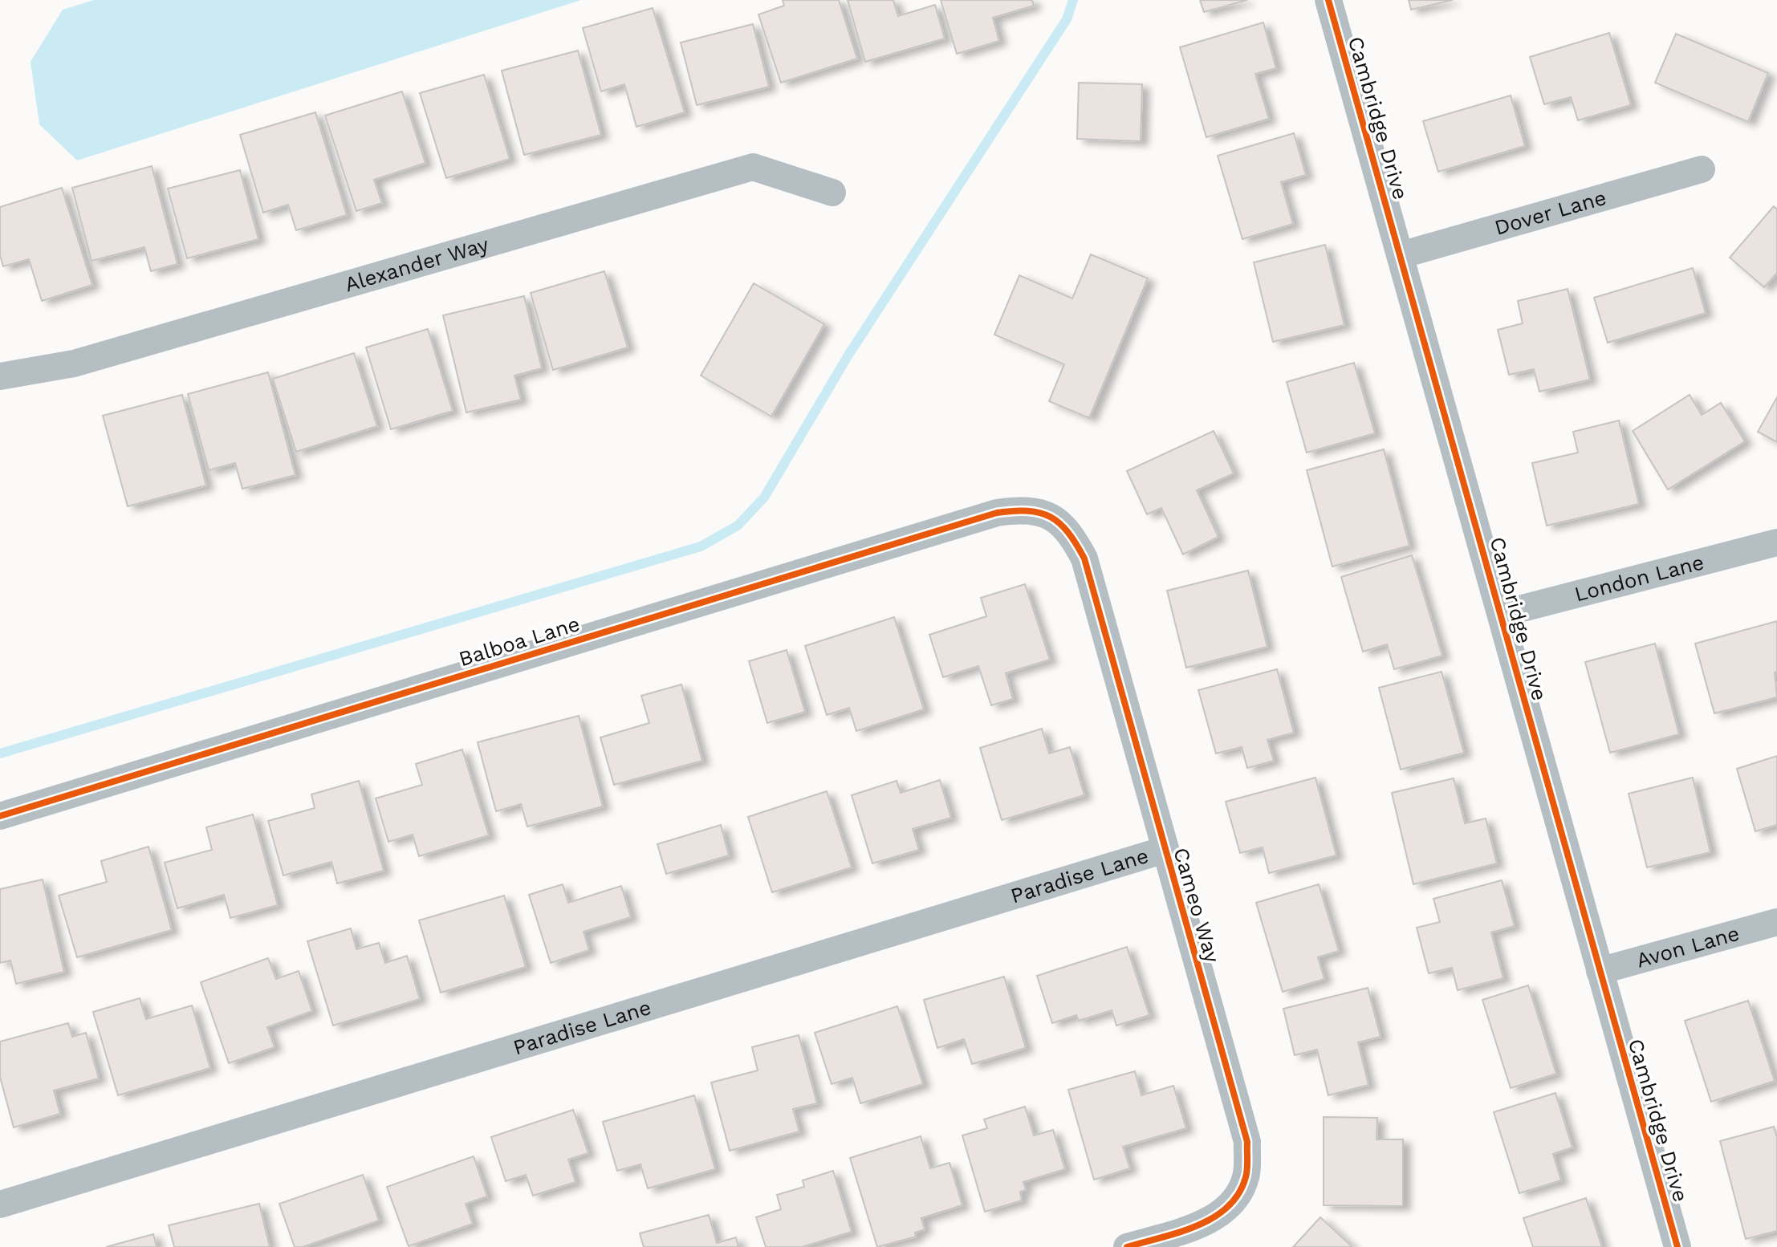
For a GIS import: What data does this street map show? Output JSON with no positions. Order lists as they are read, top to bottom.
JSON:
{
  "streets": {
    "street": [
      "Cambridge Drive",
      "Dover Lane",
      "Alexander Way",
      "London Lane",
      "Balboa Lane",
      "Paradise Lane",
      "Cameo Way",
      "Avon Lane"
    ]
  },
  "crossings": [
    ["Cambridge Drive", "Dover Lane"],
    ["Cambridge Drive", "London Lane"],
    ["Cambridge Drive", "Avon Lane"],
    ["Balboa Lane", "Cameo Way"],
    ["Paradise Lane", "Cameo Way"]
  ]
}
